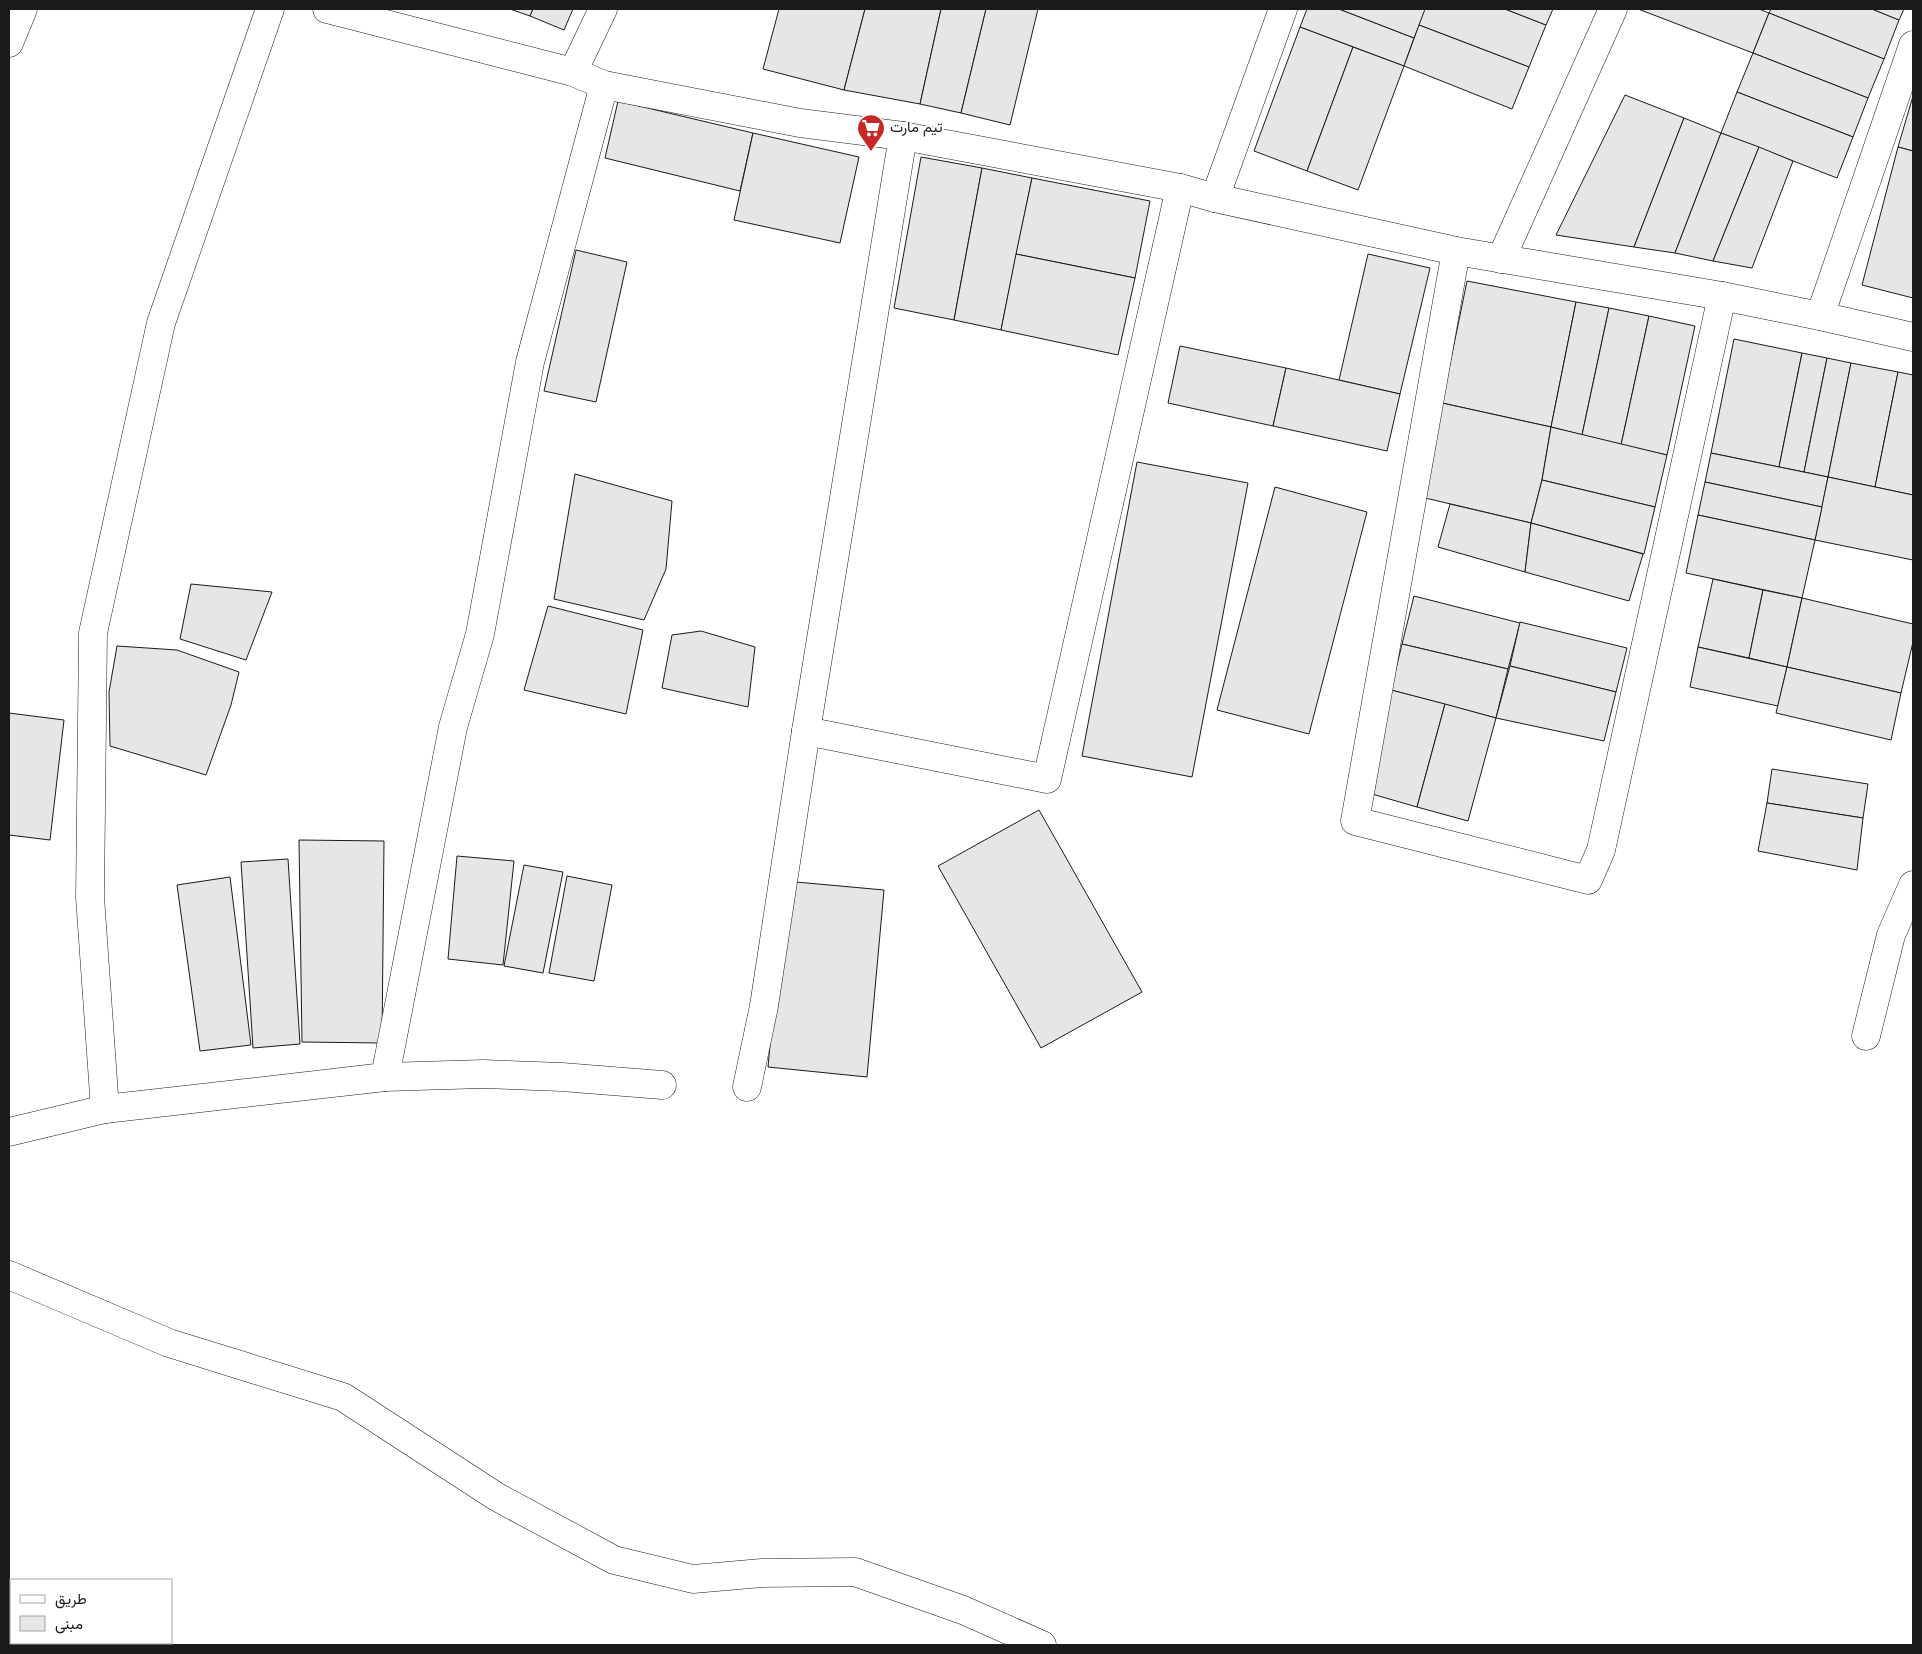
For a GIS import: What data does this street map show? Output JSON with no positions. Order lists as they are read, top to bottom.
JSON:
{
  "places": {
    "supermarket": ["تيم مارت"]
  },
  "legend": ["طريق", "مبنى"]
}
